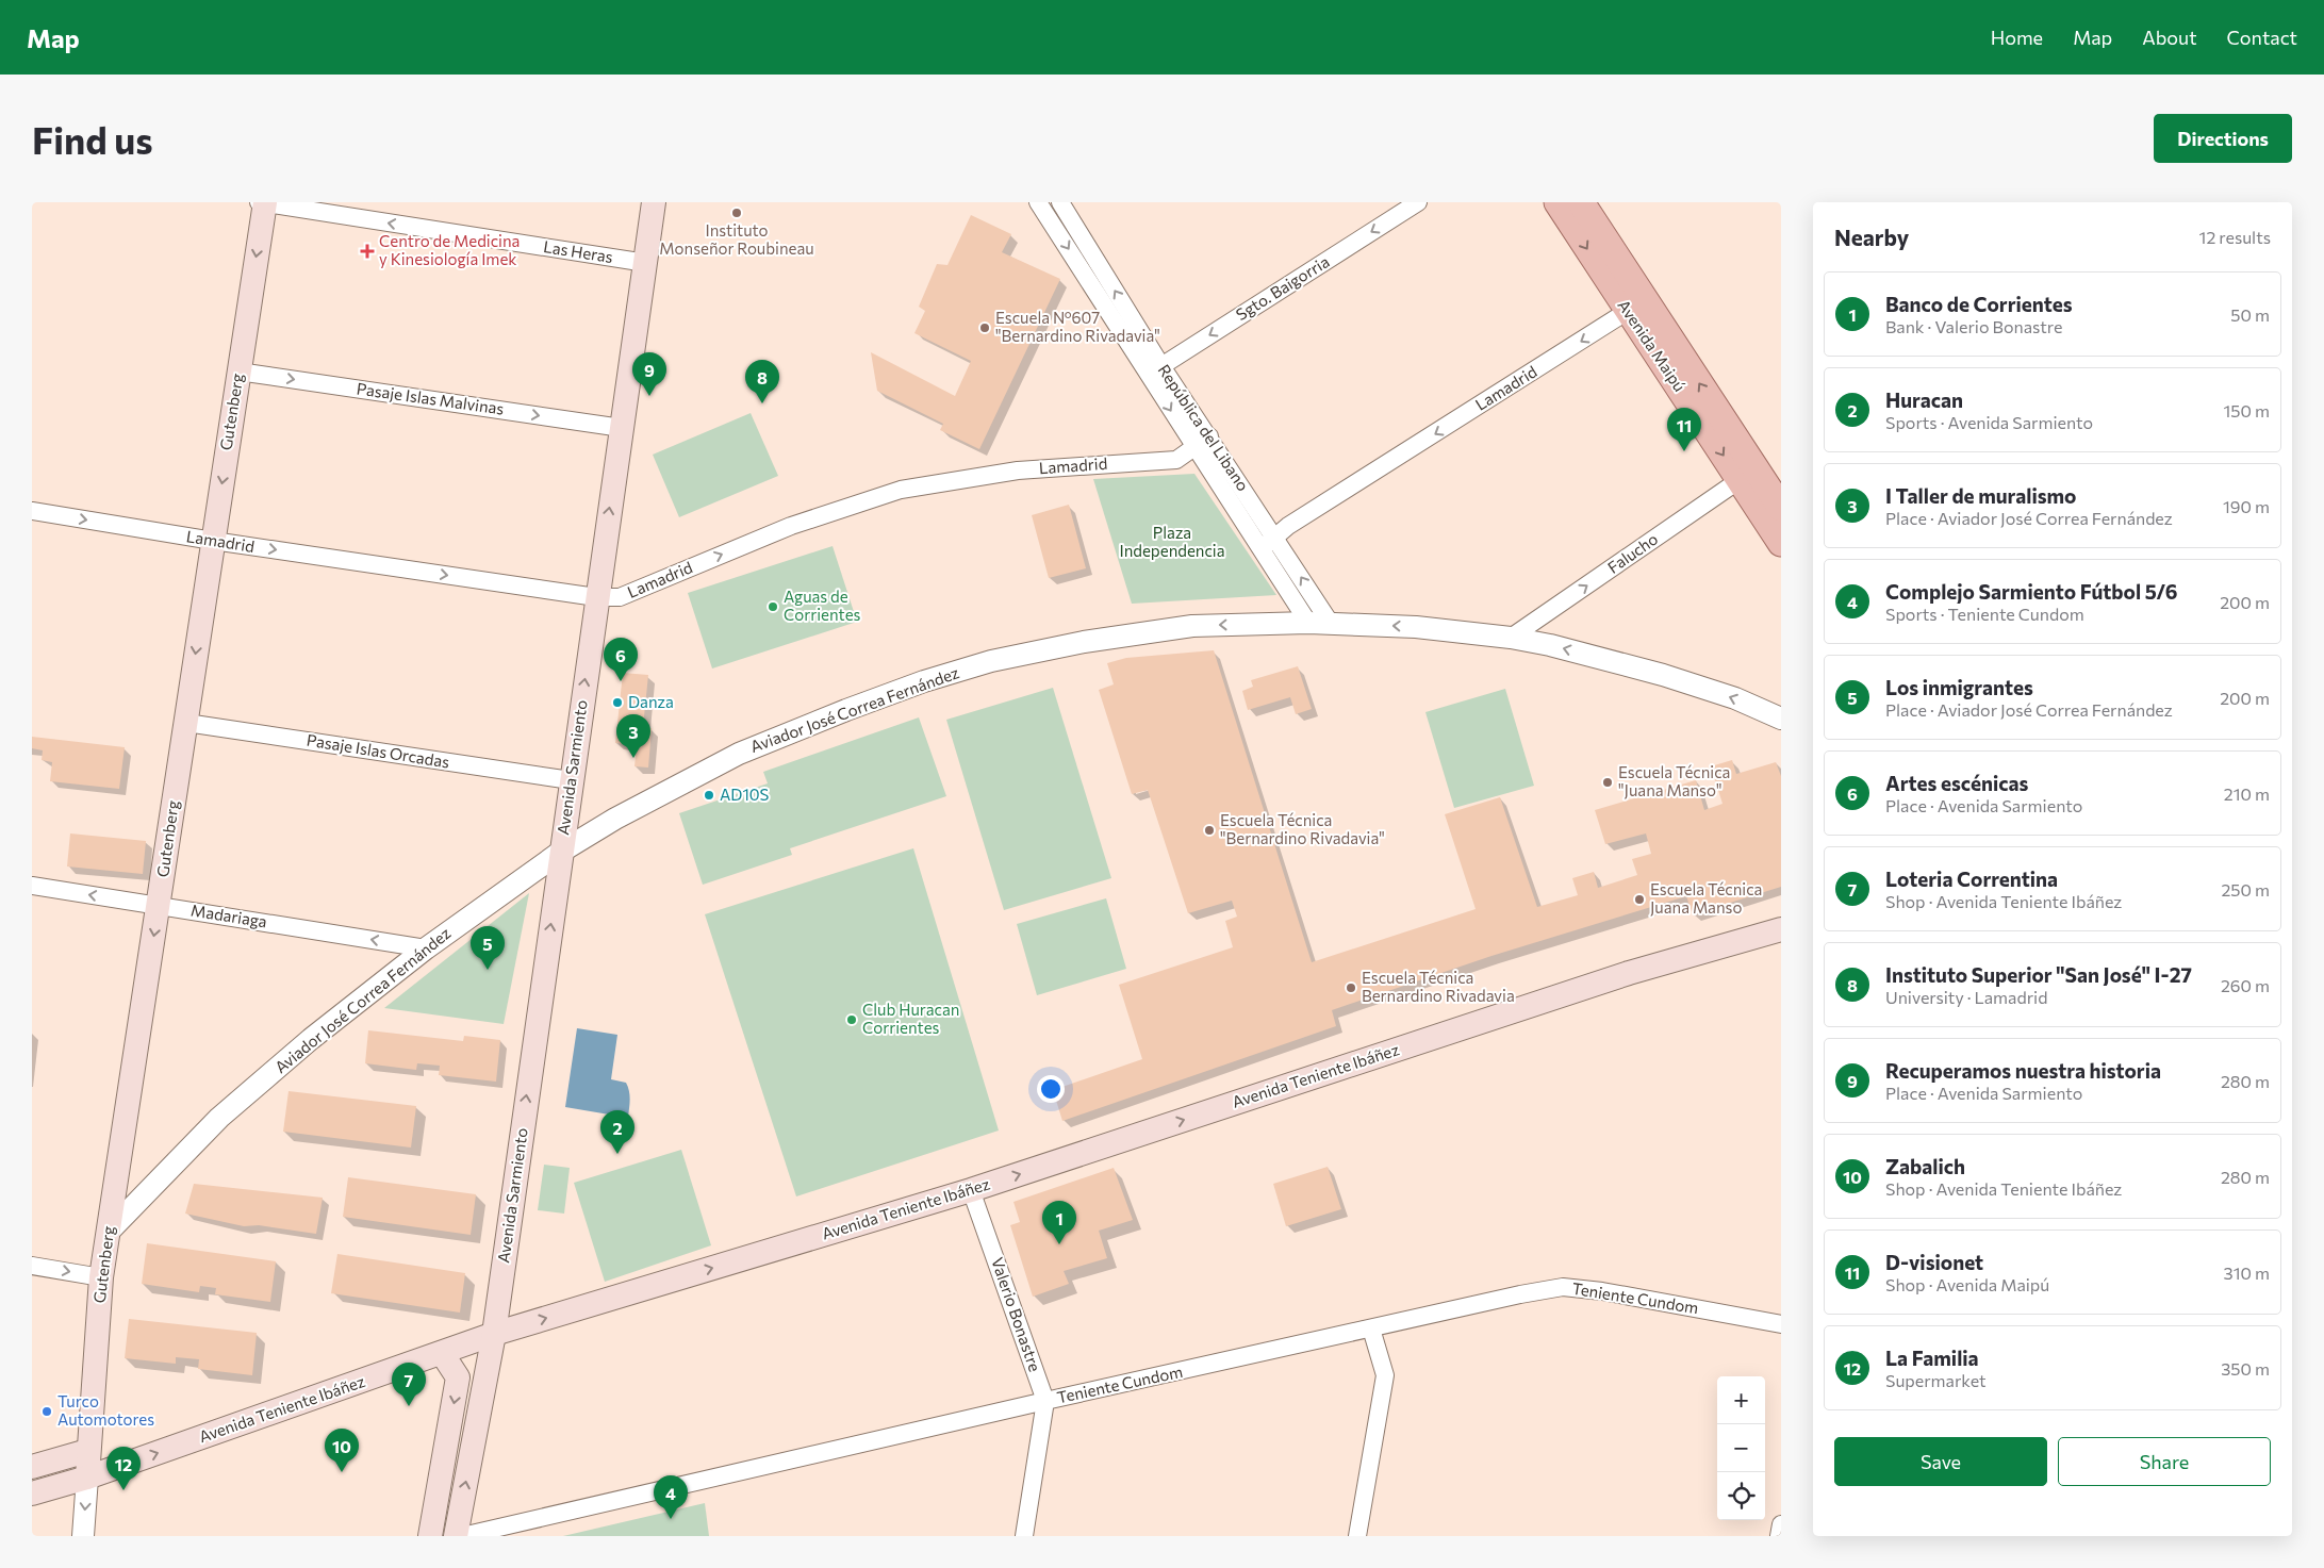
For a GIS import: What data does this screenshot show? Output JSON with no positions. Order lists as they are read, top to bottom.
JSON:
{
  "streets": {
    "main road": [
      "Avenida Maipú",
      "Gutenberg",
      "Avenida Sarmiento",
      "Avenida Teniente Ibáñez"
    ],
    "street": [
      "Las Heras",
      "Sgto. Baigorria",
      "Lamadrid",
      "Pasaje Islas Malvinas",
      "República del Libano",
      "Falucho",
      "Aviador José Correa Fernández",
      "Pasaje Islas Orcadas",
      "Madariaga",
      "Teniente Cundom",
      "Valerio Bonastre"
    ]
  },
  "crossings": [
    ["Las Heras", "Gutenberg"],
    ["Las Heras", "Avenida Sarmiento"],
    ["Sgto. Baigorria", "República del Libano"],
    ["Avenida Maipú", "Lamadrid"],
    ["Avenida Maipú", "Falucho"],
    ["Lamadrid", "Gutenberg"],
    ["Lamadrid", "República del Libano"],
    ["Lamadrid", "Avenida Sarmiento"],
    ["Pasaje Islas Malvinas", "Gutenberg"],
    ["Pasaje Islas Malvinas", "Avenida Sarmiento"],
    ["Gutenberg", "Aviador José Correa Fernández"],
    ["Gutenberg", "Pasaje Islas Orcadas"],
    ["Gutenberg", "Madariaga"],
    ["Gutenberg", "Avenida Teniente Ibáñez"],
    ["República del Libano", "Aviador José Correa Fernández"],
    ["Falucho", "Aviador José Correa Fernández"],
    ["Aviador José Correa Fernández", "Avenida Sarmiento"],
    ["Aviador José Correa Fernández", "Madariaga"],
    ["Pasaje Islas Orcadas", "Avenida Sarmiento"],
    ["Avenida Sarmiento", "Avenida Teniente Ibáñez"],
    ["Avenida Teniente Ibáñez", "Valerio Bonastre"],
    ["Teniente Cundom", "Valerio Bonastre"]
  ],
  "one_way": [
    "Las Heras",
    "Sgto. Baigorria",
    "Pasaje Islas Malvinas",
    "Gutenberg",
    "Falucho",
    "Aviador José Correa Fernández",
    "Avenida Sarmiento",
    "Madariaga",
    "Avenida Teniente Ibáñez"
  ],
  "parks": ["Plaza Independencia"],
  "places": {
    "other": [
      "Instituto Monseñor Roubineau",
      "Escuela Nº607 \"Bernardino Rivadavia\"",
      "Aguas de Corrientes",
      "Danza",
      "Escuela Técnica \"Juana Manso\"",
      "AD10S",
      "Escuela Técnica \"Bernardino Rivadavia\"",
      "Escuela Técnica Juana Manso",
      "Escuela Técnica Bernardino Rivadavia",
      "Club Huracan Corrientes",
      "Turco Automotores"
    ],
    "health": ["Centro de Medicina y Kinesiología Imek"]
  },
  "page": {
    "header": "Map",
    "nav": [
      "Home",
      "Map",
      "About",
      "Contact"
    ],
    "buttons": [
      "Directions",
      ["Save", "Share"]
    ],
    "title": "Find us",
    "heading": ["Nearby", "12 results"],
    "list": [
      {
        "mark": "1",
        "name": "Banco de Corrientes",
        "note": "Bank · Valerio Bonastre",
        "value": "50 m"
      },
      {
        "mark": "2",
        "name": "Huracan",
        "note": "Sports · Avenida Sarmiento",
        "value": "150 m"
      },
      {
        "mark": "3",
        "name": "I Taller de muralismo",
        "note": "Place · Aviador José Correa Fernández",
        "value": "190 m"
      },
      {
        "mark": "4",
        "name": "Complejo Sarmiento Fútbol 5/6",
        "note": "Sports · Teniente Cundom",
        "value": "200 m"
      },
      {
        "mark": "5",
        "name": "Los inmigrantes",
        "note": "Place · Aviador José Correa Fernández",
        "value": "200 m"
      },
      {
        "mark": "6",
        "name": "Artes escénicas",
        "note": "Place · Avenida Sarmiento",
        "value": "210 m"
      },
      {
        "mark": "7",
        "name": "Loteria Correntina",
        "note": "Shop · Avenida Teniente Ibáñez",
        "value": "250 m"
      },
      {
        "mark": "8",
        "name": "Instituto Superior \"San José\" I-27",
        "note": "University · Lamadrid",
        "value": "260 m"
      },
      {
        "mark": "9",
        "name": "Recuperamos nuestra historia",
        "note": "Place · Avenida Sarmiento",
        "value": "280 m"
      },
      {
        "mark": "10",
        "name": "Zabalich",
        "note": "Shop · Avenida Teniente Ibáñez",
        "value": "280 m"
      },
      {
        "mark": "11",
        "name": "D-visionet",
        "note": "Shop · Avenida Maipú",
        "value": "310 m"
      },
      {
        "mark": "12",
        "name": "La Familia",
        "note": "Supermarket",
        "value": "350 m"
      }
    ],
    "pins": [
      "9",
      "8",
      "11",
      "6",
      "3",
      "5",
      "2",
      "1",
      "7",
      "10",
      "12",
      "4"
    ],
    "map_buttons": ["+", "−"]
  }
}
